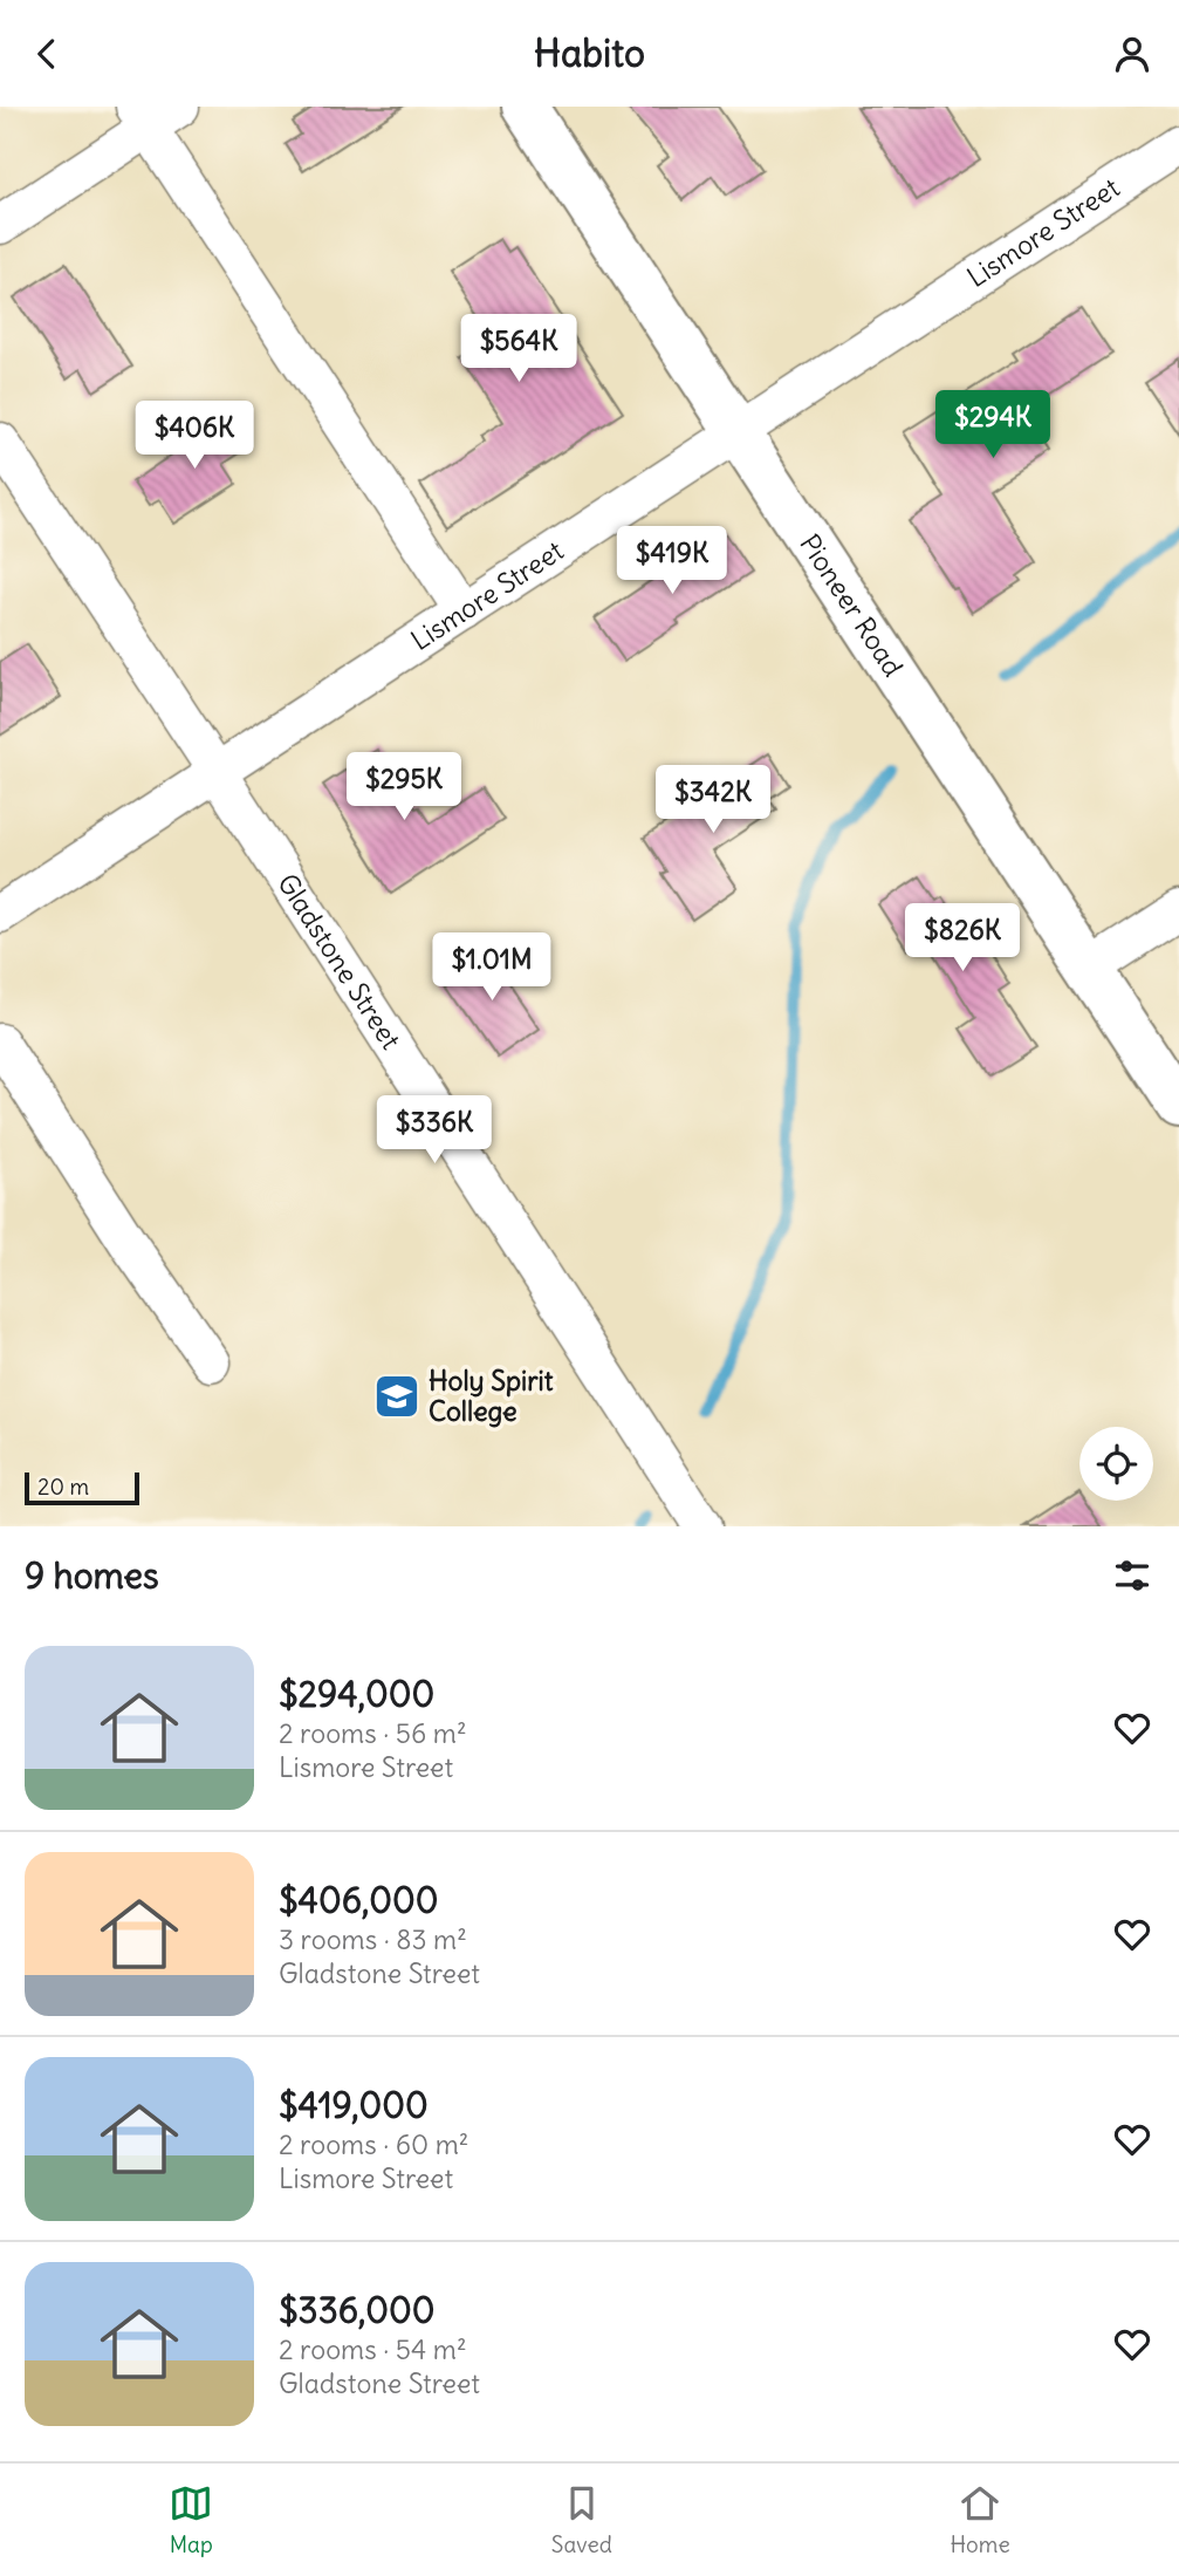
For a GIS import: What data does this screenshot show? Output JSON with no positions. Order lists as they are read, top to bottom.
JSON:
{
  "streets": {
    "main road": ["Pioneer Road"],
    "street": ["Lismore Street", "Gladstone Street"]
  },
  "crossings": [
    ["Lismore Street", "Pioneer Road"],
    ["Lismore Street", "Gladstone Street"]
  ],
  "places": {
    "school or university": ["Holy Spirit College"]
  },
  "scale_bar": "20 m",
  "page": {
    "header": "Habito",
    "price": [
      "$564K",
      "$294K",
      "$406K",
      "$419K",
      "$295K",
      "$342K",
      "$826K",
      "$1.01M",
      "$336K"
    ],
    "scale": "20 m",
    "heading": "9 homes",
    "list": [
      {
        "name": "$294,000",
        "note": "2 rooms · 56 m² · Lismore Street"
      },
      {
        "name": "$406,000",
        "note": "3 rooms · 83 m² · Gladstone Street"
      },
      {
        "name": "$419,000",
        "note": "2 rooms · 60 m² · Lismore Street"
      },
      {
        "name": "$336,000",
        "note": "2 rooms · 54 m² · Gladstone Street"
      }
    ],
    "tabs": ["Map", "Saved", "Home"]
  }
}
